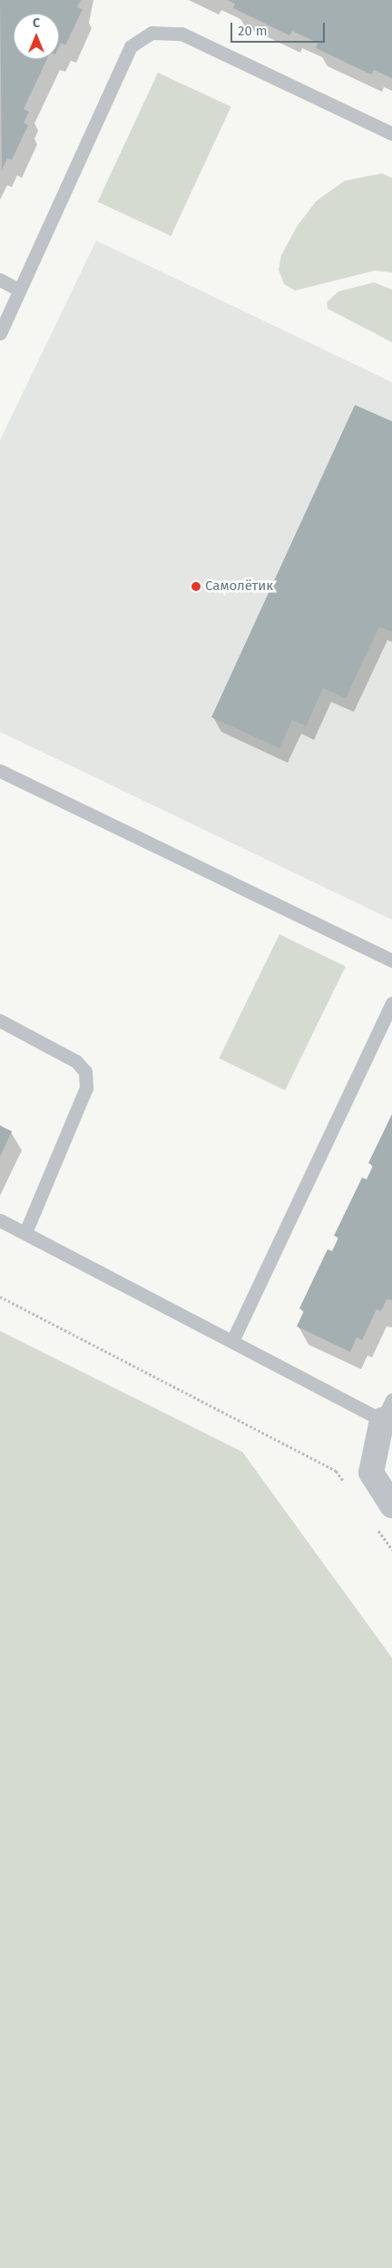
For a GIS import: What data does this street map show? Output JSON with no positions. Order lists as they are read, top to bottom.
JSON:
{
  "places": ["Самолётик"],
  "scale_bar": "20 m",
  "north": "top"
}
